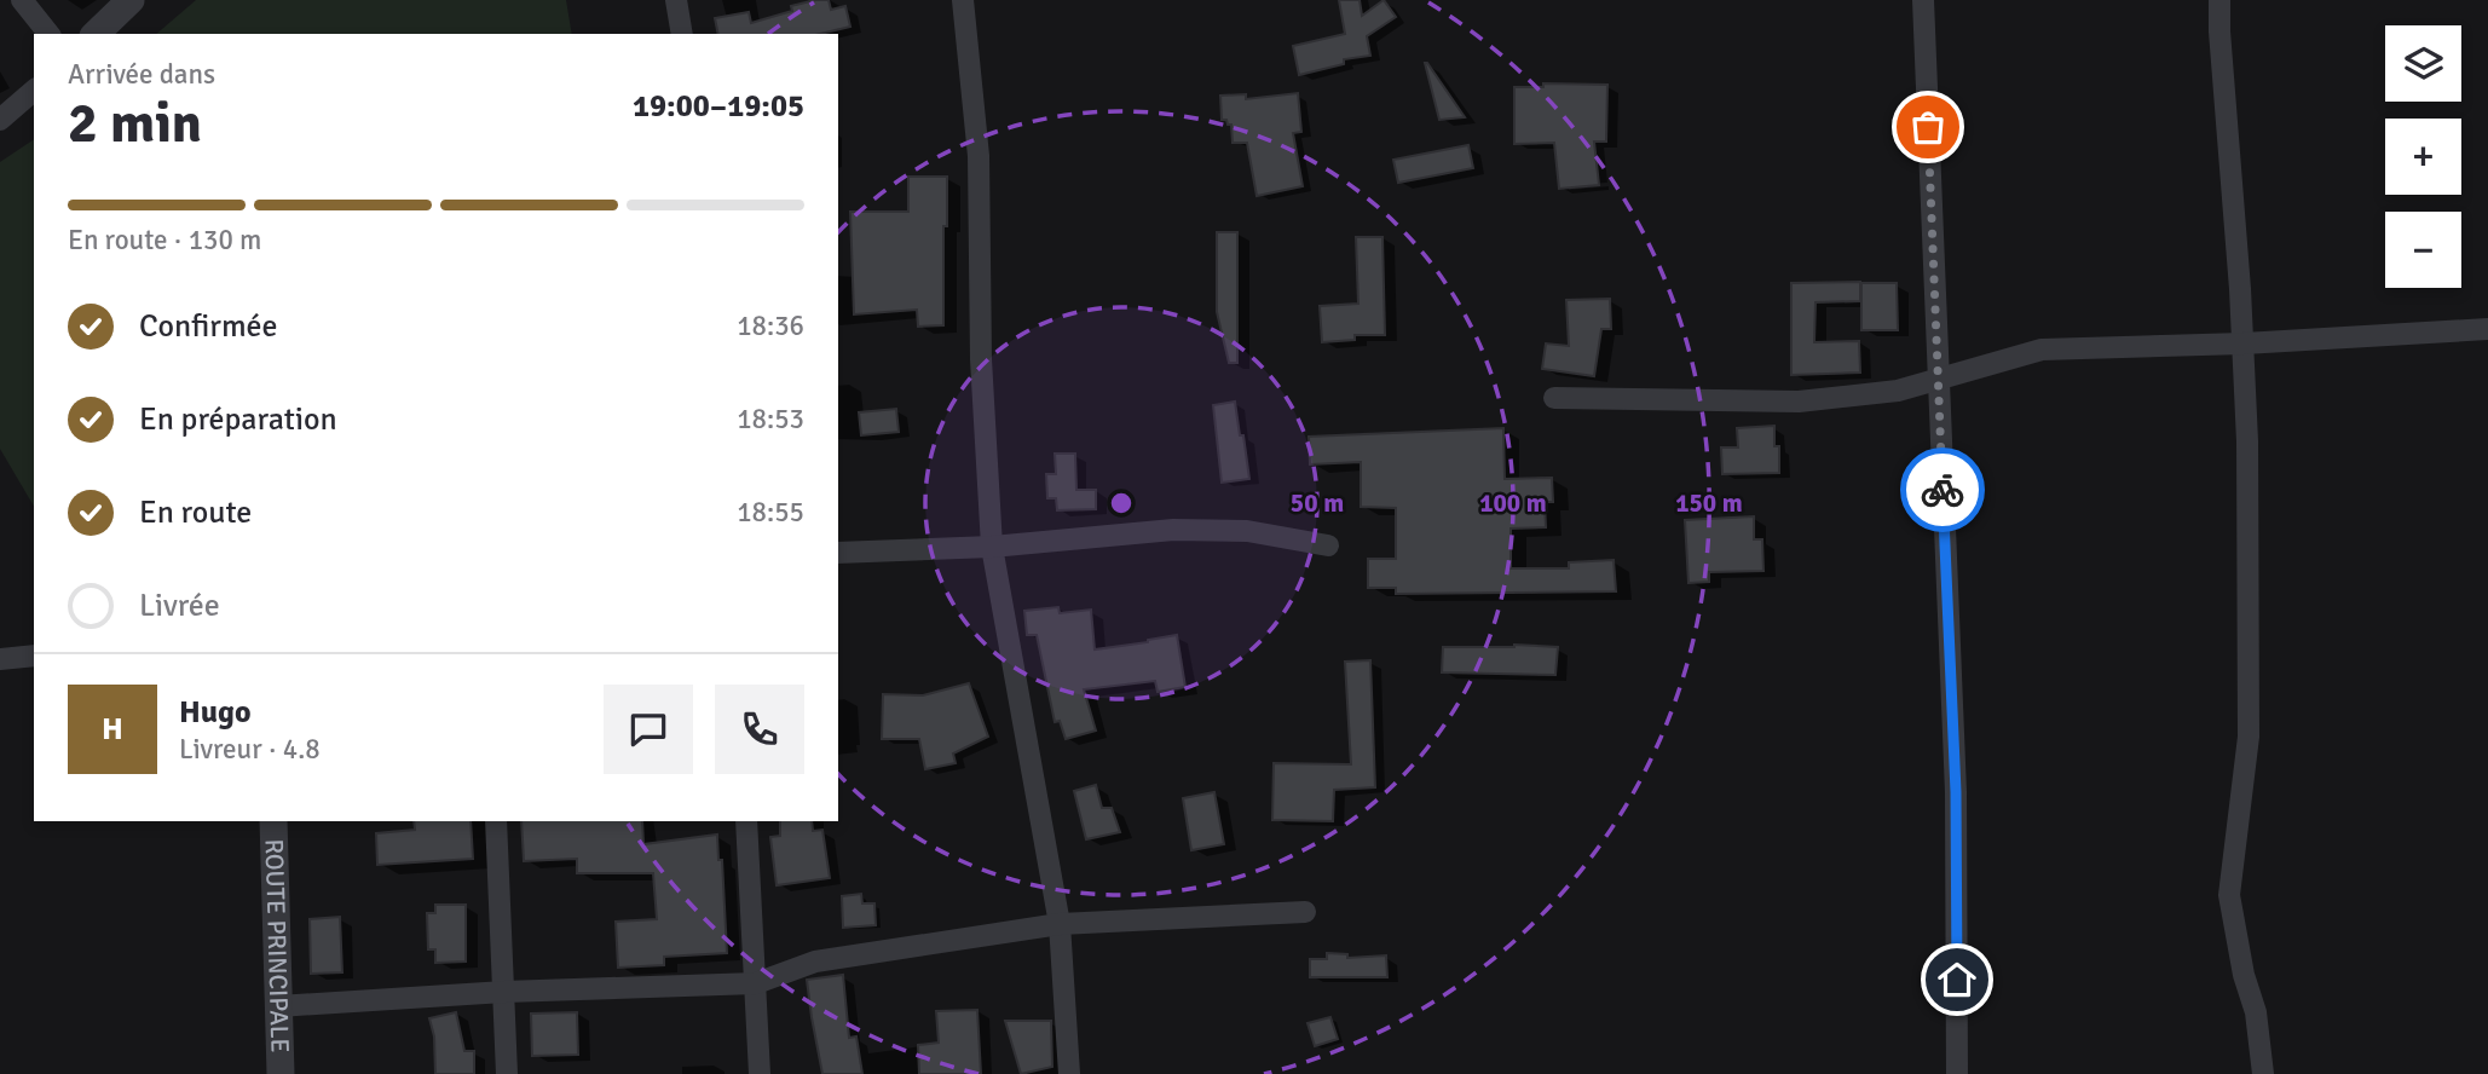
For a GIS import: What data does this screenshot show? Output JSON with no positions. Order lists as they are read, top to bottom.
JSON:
{
  "streets": {
    "street": ["ROUTE PRINCIPALE"]
  },
  "page": {
    "map_buttons": ["+", "−"],
    "heading": ["2 min", "Arrivée dans", "19:00–19:05"],
    "panel": ["Hugo", "Livreur · 4.8"],
    "bar": "En route · 130 m",
    "list": [
      ["Confirmée", "18:36"],
      ["En préparation", "18:53"],
      ["En route", "18:55"],
      "Livrée"
    ],
    "round": "H"
  },
  "rings": ["50 m", "100 m", "150 m"]
}
